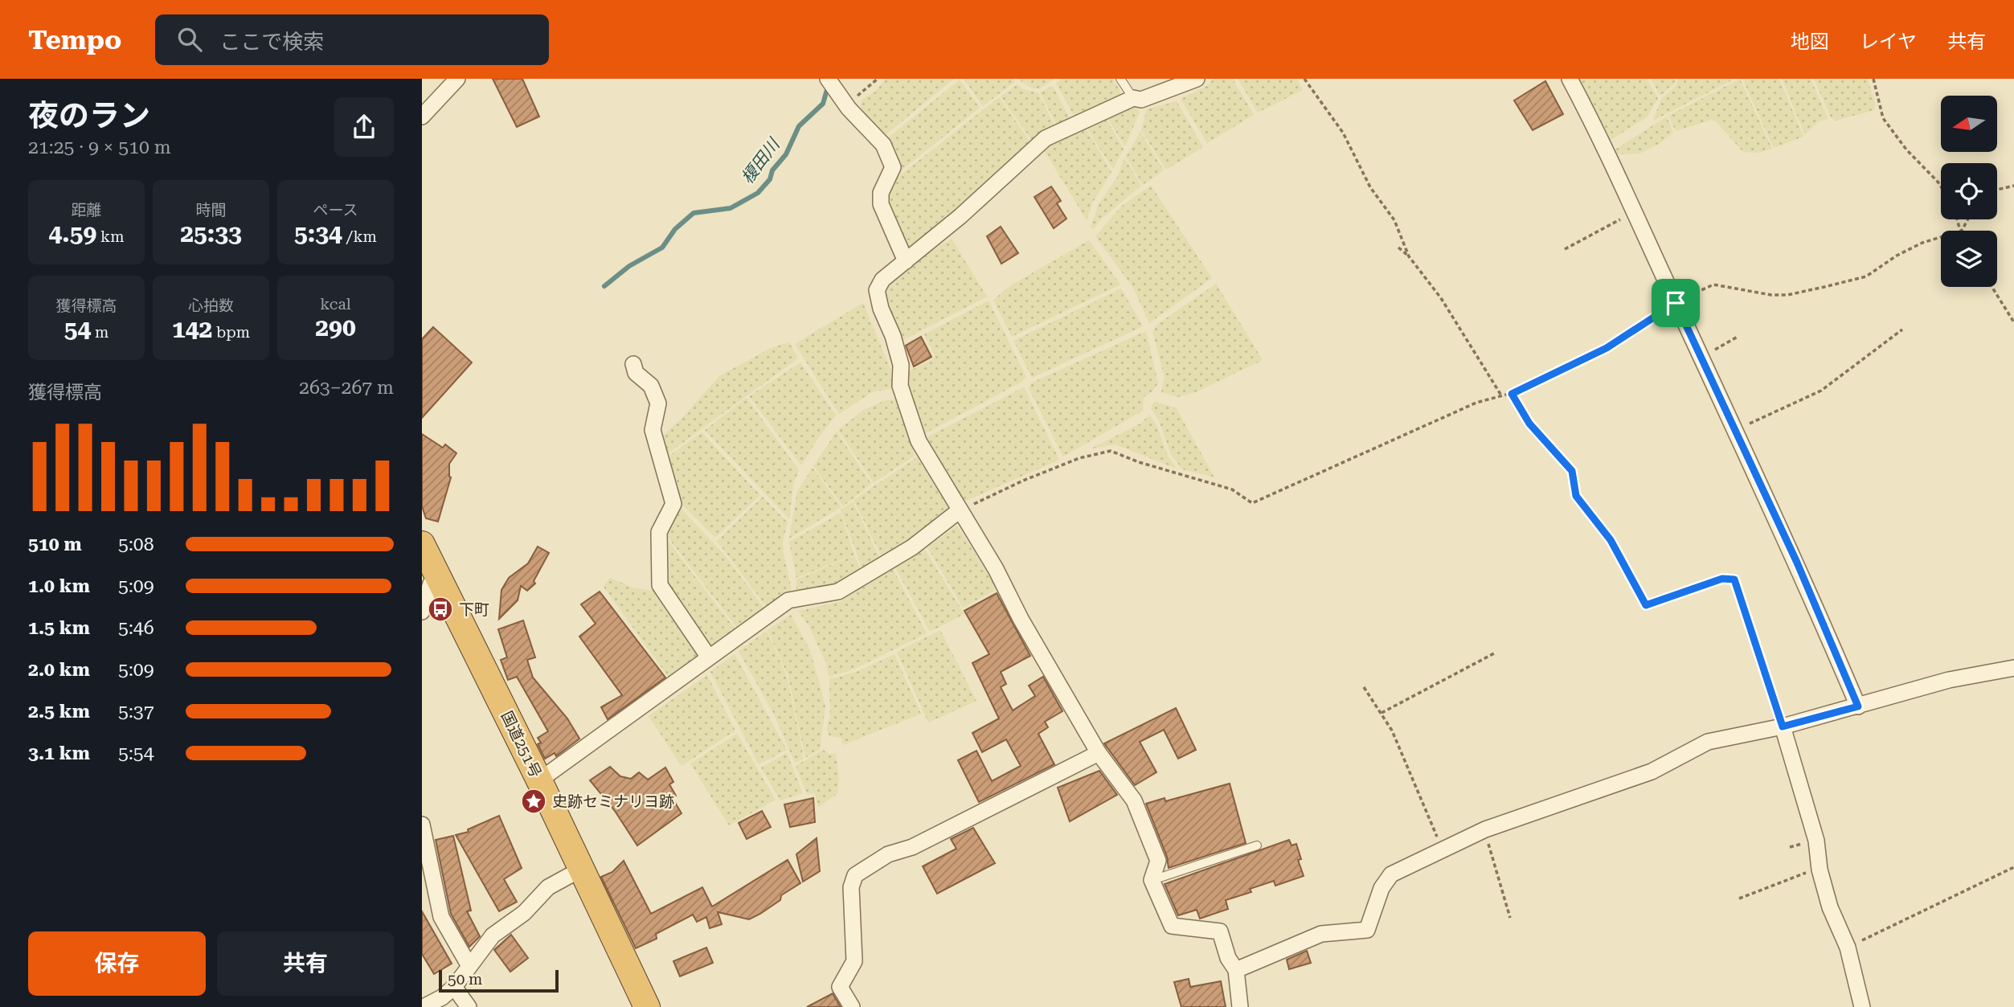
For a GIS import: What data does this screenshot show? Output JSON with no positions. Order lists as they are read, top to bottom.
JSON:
{
  "streets": {
    "highway": ["国道251号"]
  },
  "water": ["榎田川"],
  "places": {
    "bus stop": ["下町"],
    "place": ["史跡セミナリヨ跡"]
  },
  "scale_bar": "50 m",
  "north": "left",
  "page": {
    "header": "Tempo",
    "search": "ここで検索",
    "nav": ["地図", "レイヤ", "共有"],
    "heading": ["夜のラン", "21:25 · 9 × 510 m"],
    "stats": [
      ["距離", "4.59 km"],
      ["時間", "25:33"],
      ["ペース", "5:34 /km"],
      ["獲得標高", "54 m"],
      ["心拍数", "142 bpm"],
      ["kcal", "290"]
    ],
    "chart": ["獲得標高", "263–267 m"],
    "list": [
      {
        "name": "510 m",
        "note": "5:08"
      },
      {
        "name": "1.0 km",
        "note": "5:09"
      },
      {
        "name": "1.5 km",
        "note": "5:46"
      },
      {
        "name": "2.0 km",
        "note": "5:09"
      },
      {
        "name": "2.5 km",
        "note": "5:37"
      },
      {
        "name": "3.1 km",
        "note": "5:54"
      }
    ],
    "buttons": ["保存", "共有"],
    "scale": "50 m"
  }
}
